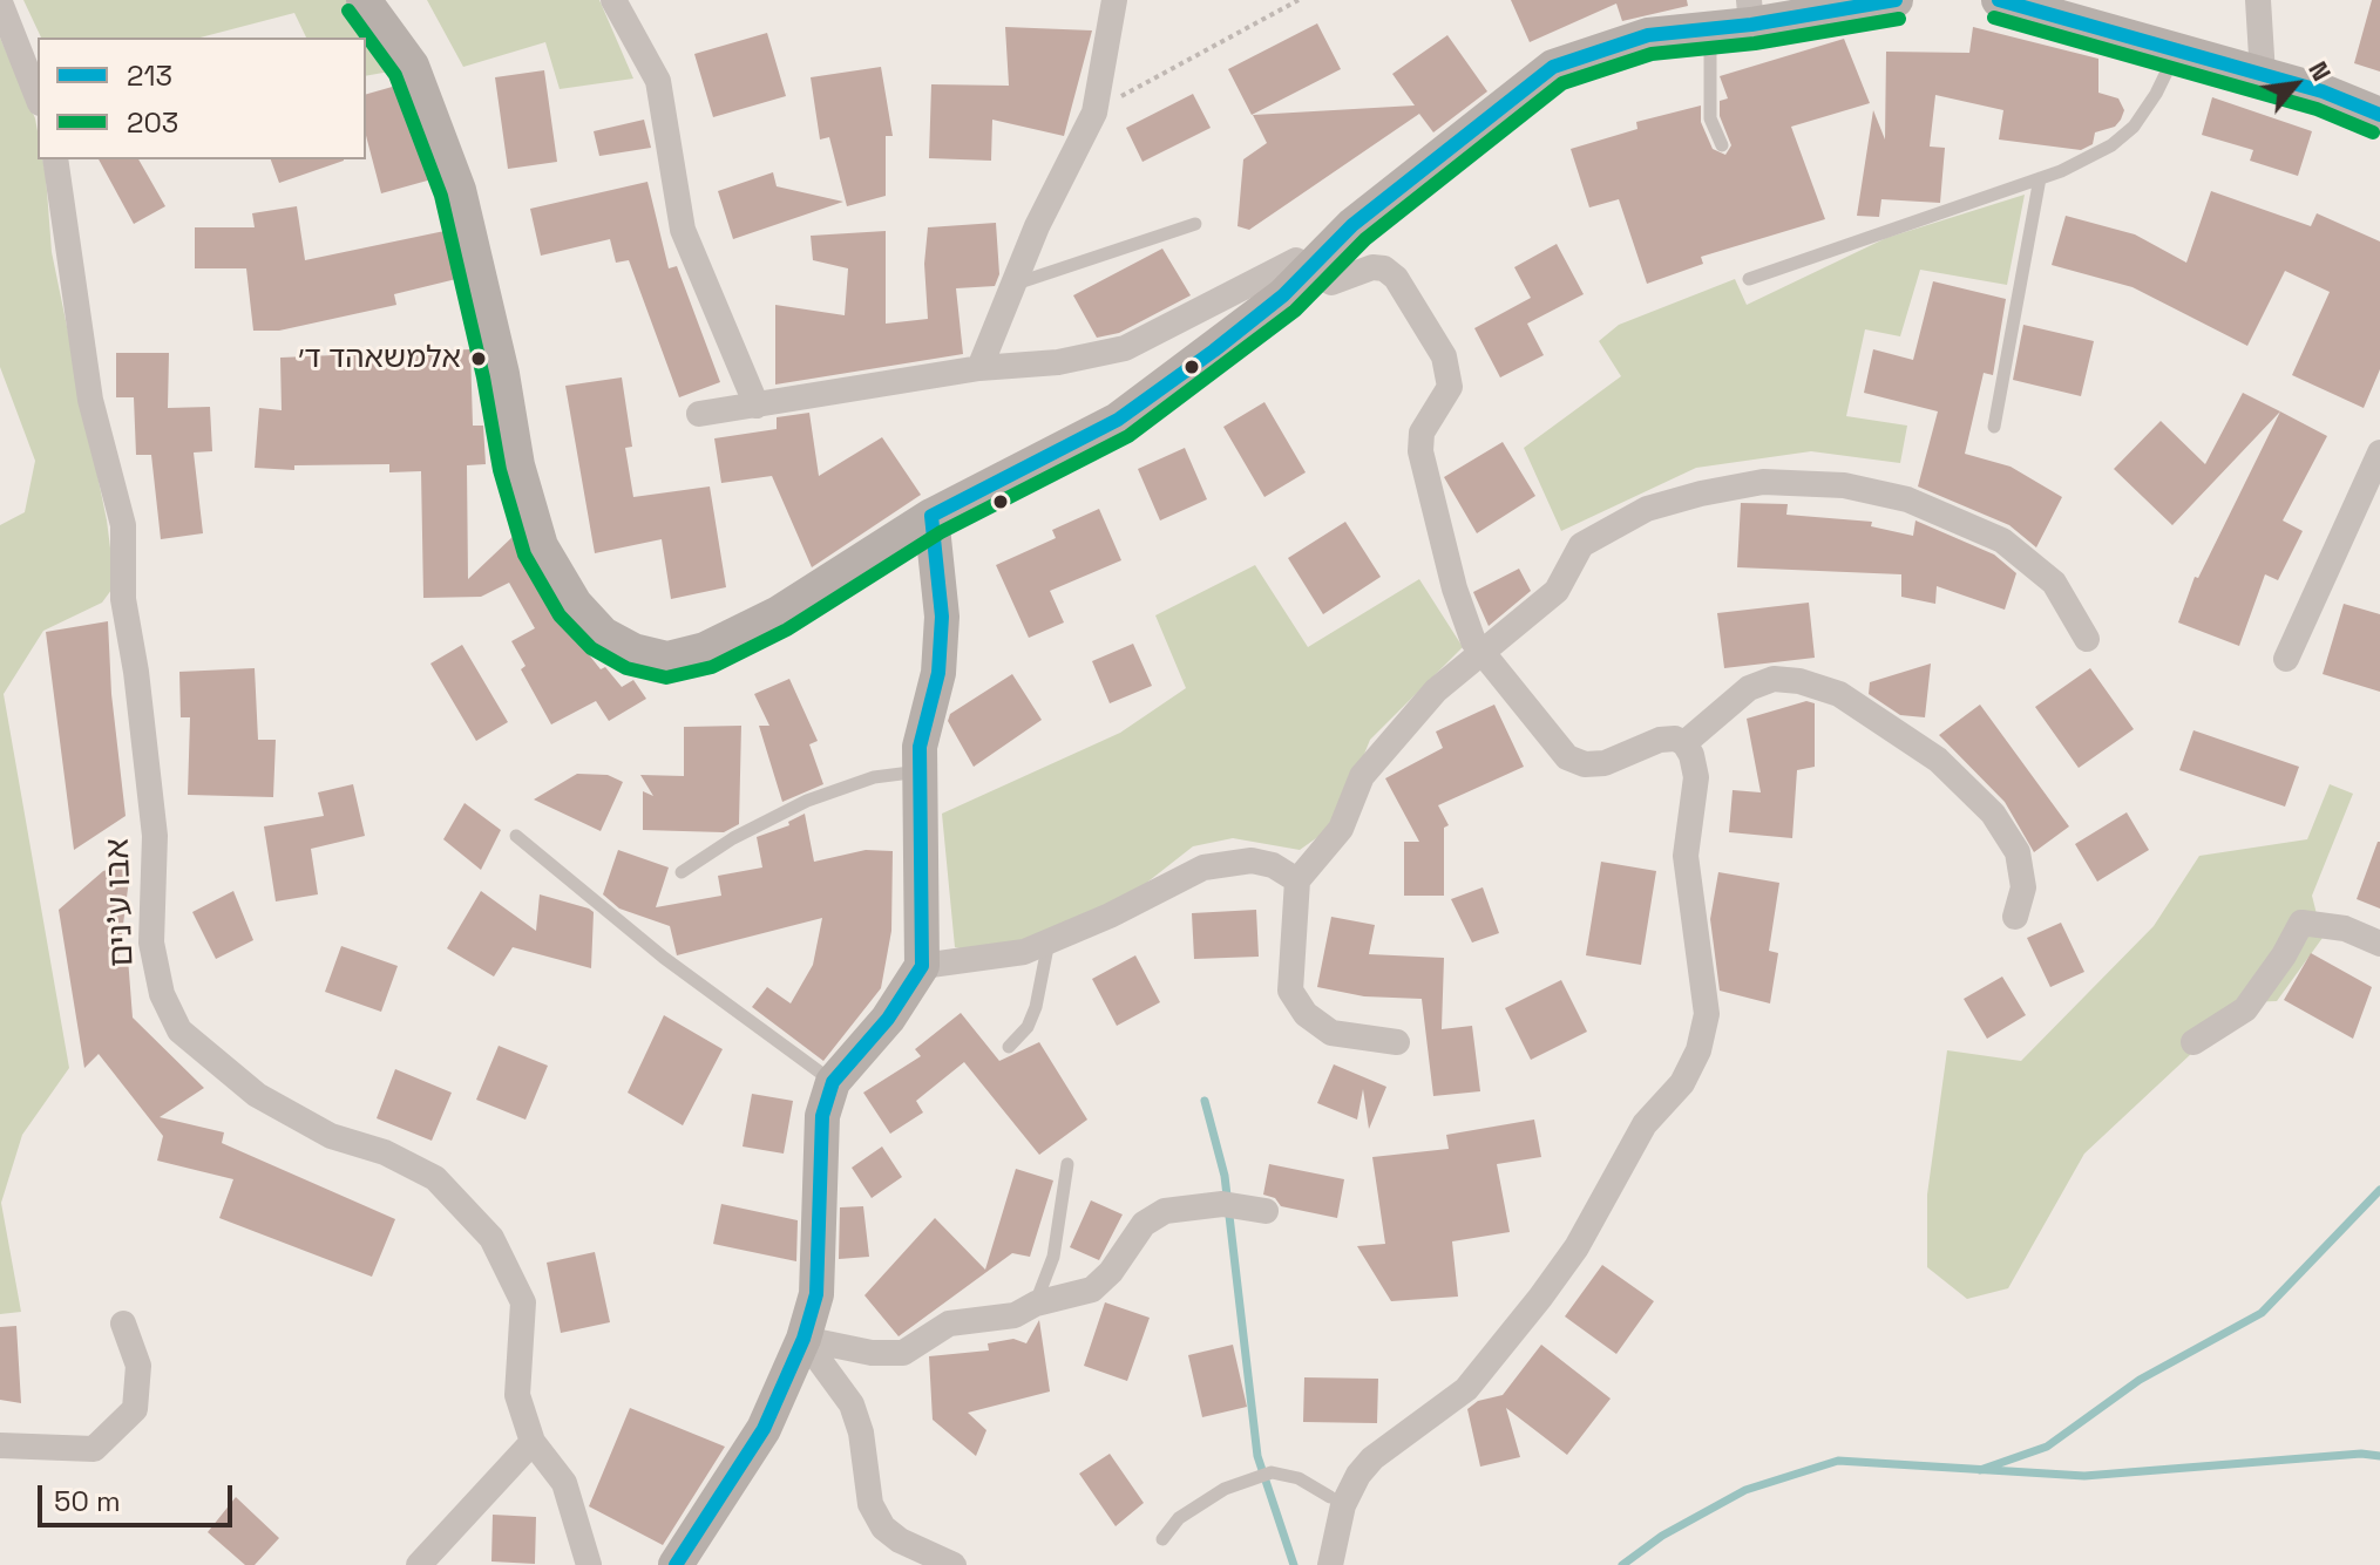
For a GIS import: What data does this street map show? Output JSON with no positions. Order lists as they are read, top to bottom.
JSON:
{
  "streets": {
    "street": ["אבו ע'נים"]
  },
  "places": ["אלמשאהד ד׳"],
  "lines": ["transit line 213", "transit line 203"],
  "legend": ["213", "203"],
  "scale_bar": "50 m",
  "north": "top right"
}
